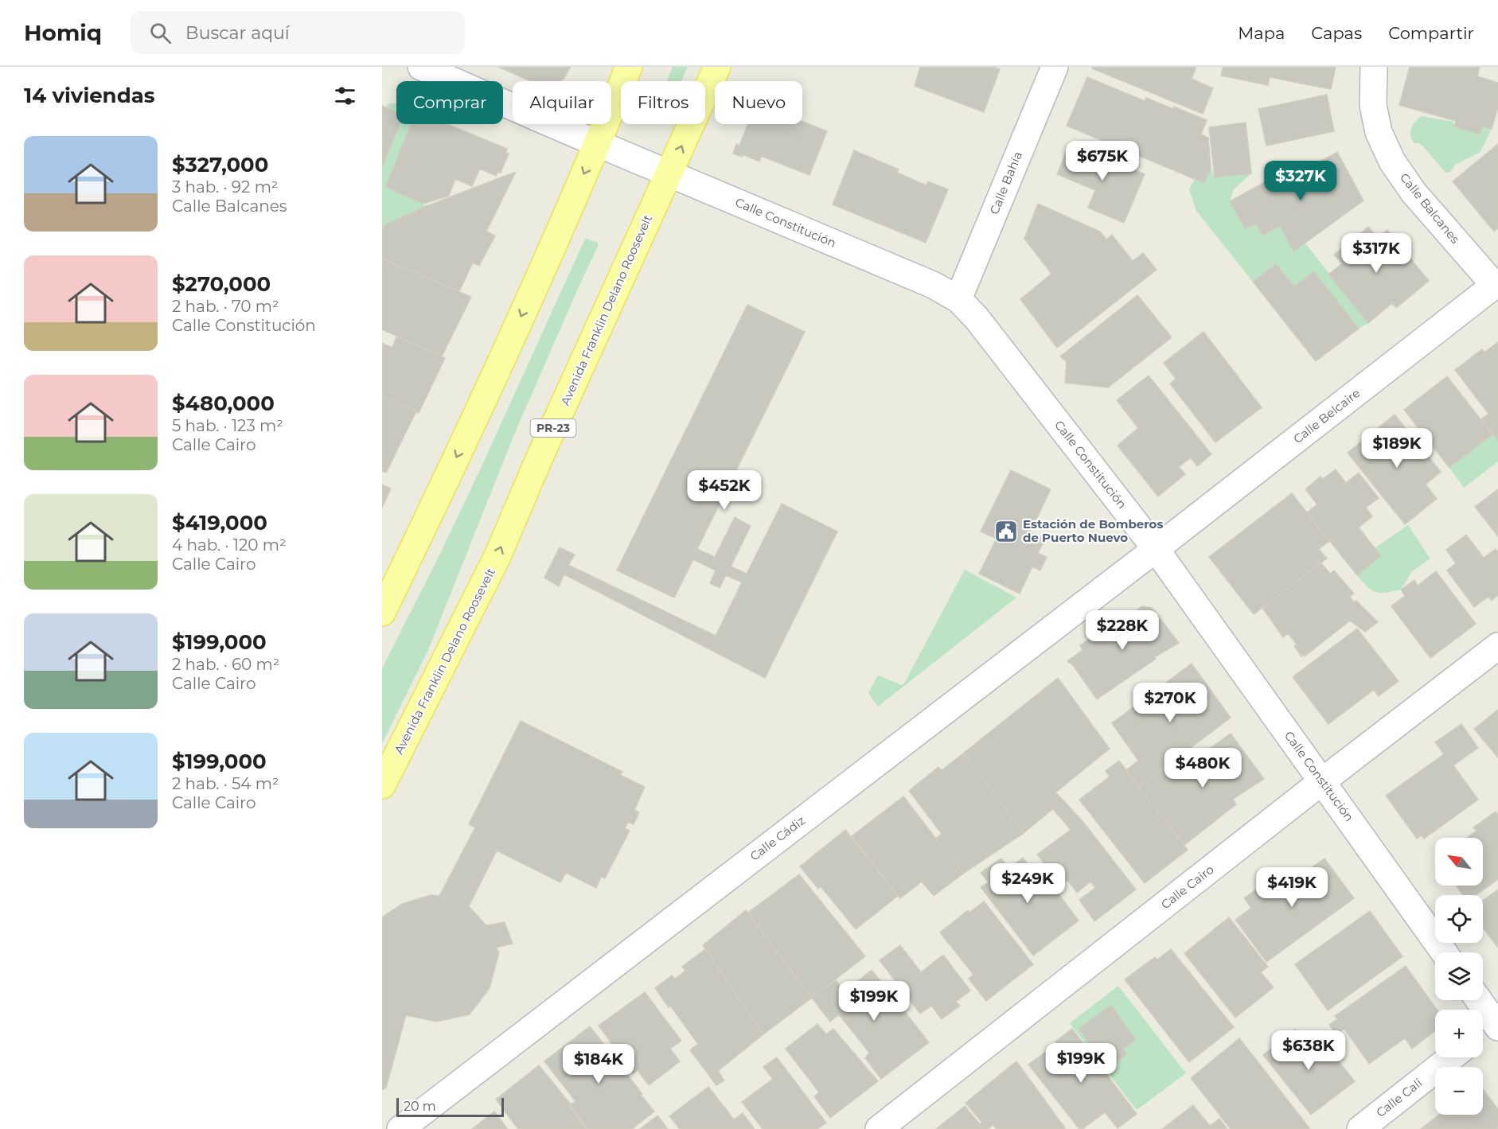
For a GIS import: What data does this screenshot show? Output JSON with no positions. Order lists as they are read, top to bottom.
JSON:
{
  "streets": {
    "main road": ["Avenida Franklin Delano Roosevelt", "PR-23"],
    "street": [
      "Calle Bahía",
      "Calle Balcanes",
      "Calle Constitución",
      "Calle Belcaire",
      "Calle Cádiz",
      "Calle Cairo",
      "Calle Cali"
    ]
  },
  "crossings": [
    ["Calle Bahía", "Calle Constitución"],
    ["Calle Balcanes", "Calle Belcaire"],
    ["Calle Constitución", "Avenida Franklin Delano Roosevelt"],
    ["Calle Constitución", "Calle Belcaire"],
    ["Calle Constitución", "Calle Cádiz"],
    ["Calle Constitución", "Calle Cairo"],
    ["Calle Belcaire", "Calle Cádiz"]
  ],
  "places": {
    "public building": ["Estación de Bomberos de Puerto Nuevo"]
  },
  "scale_bar": "20 m",
  "north": "top left",
  "page": {
    "header": "Homiq",
    "search": "Buscar aquí",
    "nav": ["Mapa", "Capas", "Compartir"],
    "heading": "14 viviendas",
    "chip": [
      "Comprar",
      "Alquilar",
      "Filtros",
      "Nuevo"
    ],
    "list": [
      {
        "name": "$327,000",
        "note": "3 hab. · 92 m² · Calle Balcanes"
      },
      {
        "name": "$270,000",
        "note": "2 hab. · 70 m² · Calle Constitución"
      },
      {
        "name": "$480,000",
        "note": "5 hab. · 123 m² · Calle Cairo"
      },
      {
        "name": "$419,000",
        "note": "4 hab. · 120 m² · Calle Cairo"
      },
      {
        "name": "$199,000",
        "note": "2 hab. · 60 m² · Calle Cairo"
      },
      {
        "name": "$199,000",
        "note": "2 hab. · 54 m² · Calle Cairo"
      }
    ],
    "price": [
      "$675K",
      "$327K",
      "$317K",
      "$189K",
      "$452K",
      "$228K",
      "$270K",
      "$480K",
      "$249K",
      "$419K",
      "$199K",
      "$638K",
      "$199K",
      "$184K"
    ],
    "map_buttons": ["+", "−"],
    "scale": "20 m"
  }
}
